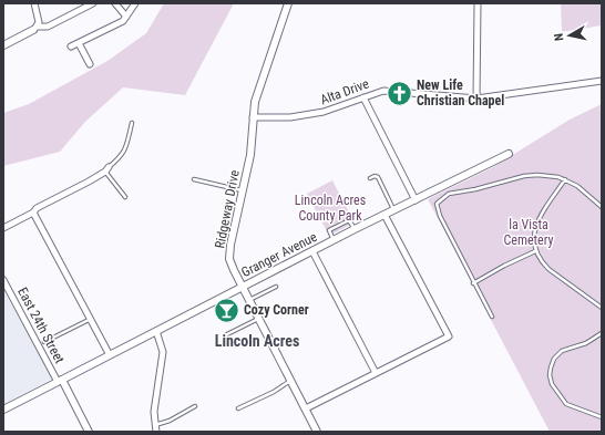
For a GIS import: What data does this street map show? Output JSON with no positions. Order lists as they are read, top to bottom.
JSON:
{
  "streets": {
    "street": [
      "Alta Drive",
      "Ridgeway Drive",
      "Granger Avenue",
      "East 24th Street"
    ]
  },
  "crossings": [
    ["Alta Drive", "Ridgeway Drive"],
    ["Ridgeway Drive", "Granger Avenue"],
    ["Granger Avenue", "East 24th Street"]
  ],
  "districts": ["Lincoln Acres"],
  "parks": ["Lincoln Acres County Park", "la Vista Cemetery"],
  "places": {
    "church": ["New Life Christian Chapel"],
    "bar": ["Cozy Corner"]
  },
  "north": "left"
}
